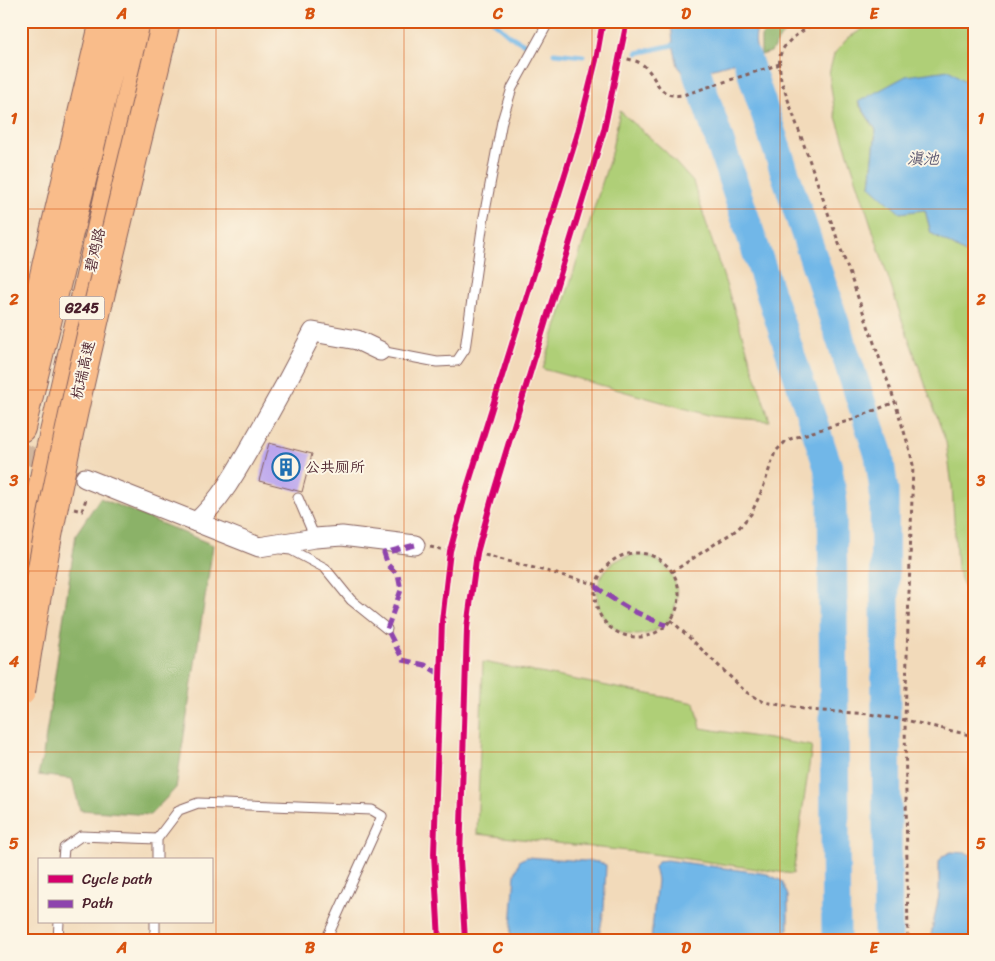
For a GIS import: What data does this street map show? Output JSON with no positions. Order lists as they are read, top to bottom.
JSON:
{
  "streets": {
    "highway": ["碧鸡路", "G245", "杭瑞高速"]
  },
  "water": ["滇池"],
  "places": {
    "building": ["公共厕所"]
  },
  "legend": ["Cycle path", "Path"],
  "grid": {
    "columns": [
      "A",
      "B",
      "C",
      "D",
      "E"
    ],
    "rows": [
      "1",
      "2",
      "3",
      "4",
      "5"
    ]
  }
}
